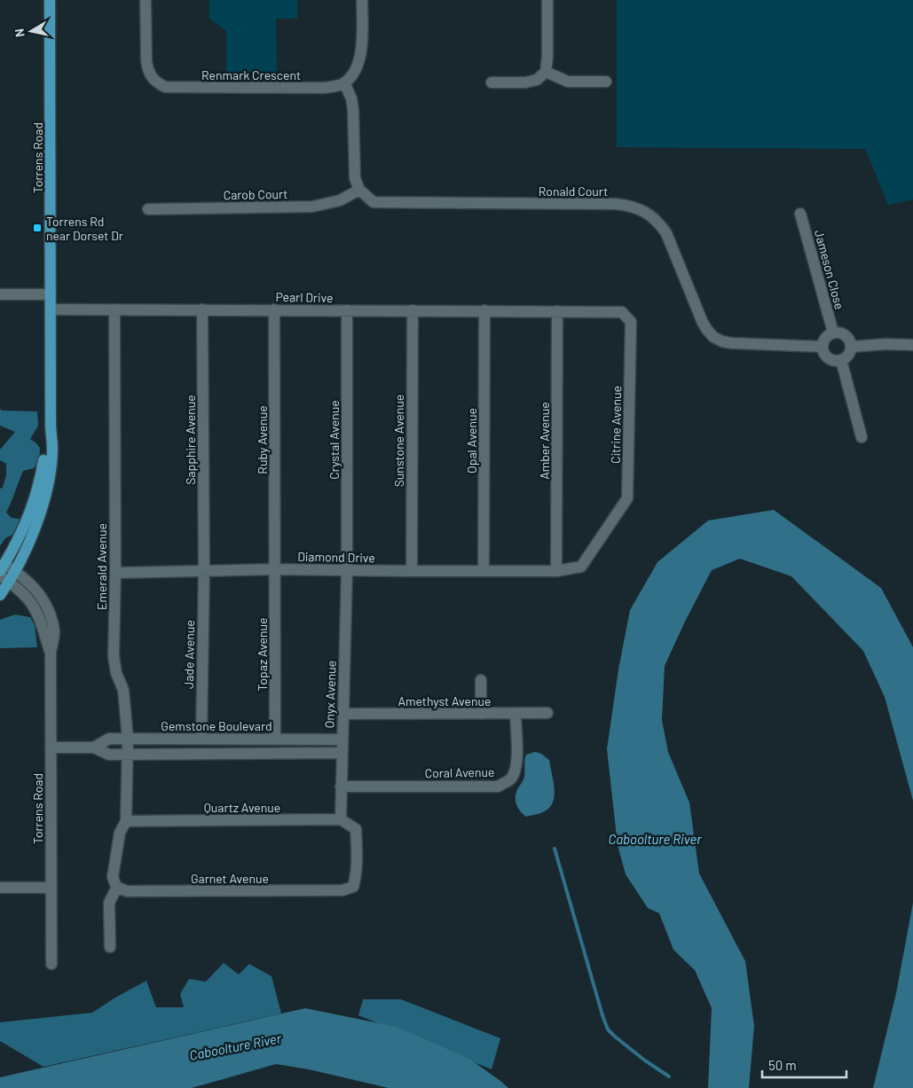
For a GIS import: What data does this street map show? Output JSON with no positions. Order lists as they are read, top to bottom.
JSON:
{
  "streets": {
    "main road": ["Torrens Road"],
    "street": [
      "Renmark Crescent",
      "Ronald Court",
      "Carob Court",
      "Jameson Close",
      "Pearl Drive",
      "Citrine Avenue",
      "Sapphire Avenue",
      "Ruby Avenue",
      "Crystal Avenue",
      "Sunstone Avenue",
      "Opal Avenue",
      "Amber Avenue",
      "Diamond Drive",
      "Emerald Avenue",
      "Jade Avenue",
      "Topaz Avenue",
      "Onyx Avenue",
      "Amethyst Avenue",
      "Gemstone Boulevard",
      "Coral Avenue",
      "Quartz Avenue",
      "Garnet Avenue"
    ]
  },
  "crossings": [
    ["Torrens Road", "Pearl Drive"],
    ["Torrens Road", "Gemstone Boulevard"],
    ["Ronald Court", "Carob Court"],
    ["Ronald Court", "Jameson Close"],
    ["Pearl Drive", "Citrine Avenue"],
    ["Pearl Drive", "Sapphire Avenue"],
    ["Pearl Drive", "Ruby Avenue"],
    ["Pearl Drive", "Crystal Avenue"],
    ["Pearl Drive", "Sunstone Avenue"],
    ["Pearl Drive", "Opal Avenue"],
    ["Pearl Drive", "Amber Avenue"],
    ["Pearl Drive", "Emerald Avenue"],
    ["Citrine Avenue", "Amber Avenue"],
    ["Citrine Avenue", "Diamond Drive"],
    ["Sapphire Avenue", "Diamond Drive"],
    ["Sapphire Avenue", "Jade Avenue"],
    ["Ruby Avenue", "Diamond Drive"],
    ["Ruby Avenue", "Topaz Avenue"],
    ["Crystal Avenue", "Diamond Drive"],
    ["Crystal Avenue", "Onyx Avenue"],
    ["Sunstone Avenue", "Diamond Drive"],
    ["Opal Avenue", "Diamond Drive"],
    ["Amber Avenue", "Diamond Drive"],
    ["Diamond Drive", "Emerald Avenue"],
    ["Diamond Drive", "Jade Avenue"],
    ["Diamond Drive", "Topaz Avenue"],
    ["Diamond Drive", "Onyx Avenue"],
    ["Emerald Avenue", "Gemstone Boulevard"],
    ["Emerald Avenue", "Quartz Avenue"],
    ["Jade Avenue", "Gemstone Boulevard"],
    ["Topaz Avenue", "Gemstone Boulevard"],
    ["Onyx Avenue", "Amethyst Avenue"],
    ["Onyx Avenue", "Gemstone Boulevard"],
    ["Onyx Avenue", "Coral Avenue"],
    ["Onyx Avenue", "Quartz Avenue"],
    ["Onyx Avenue", "Garnet Avenue"],
    ["Amethyst Avenue", "Coral Avenue"],
    ["Quartz Avenue", "Garnet Avenue"]
  ],
  "water": ["Caboolture River"],
  "places": {
    "transit": ["Torrens Rd near Dorset Dr"]
  },
  "scale_bar": "50 m",
  "north": "left"
}
